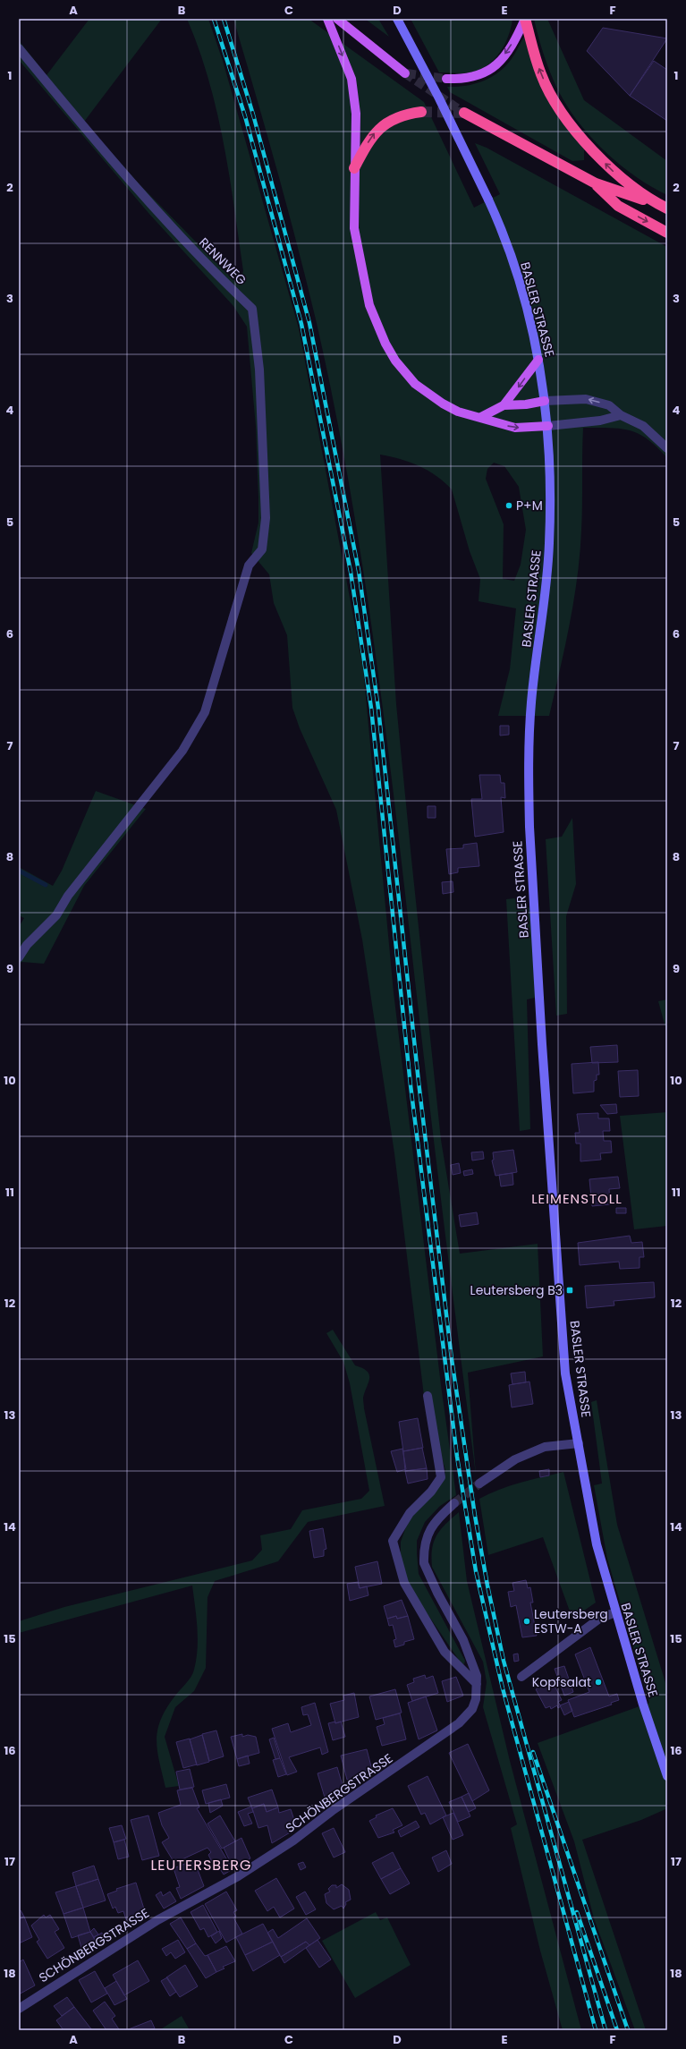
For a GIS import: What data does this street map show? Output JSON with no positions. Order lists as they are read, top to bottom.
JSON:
{
  "streets": {
    "street": ["RENNWEG", "BASLER STRASSE", "SCHÖNBERGSTRASSE"]
  },
  "districts": ["LEIMENSTOLL", "LEUTERSBERG"],
  "places": {
    "other": ["P+M", "Leutersberg ESTW-A", "Kopfsalat"],
    "transit": ["Leutersberg B3"]
  },
  "grid": {
    "columns": [
      "A",
      "B",
      "C",
      "D",
      "E",
      "F"
    ],
    "rows": [
      "1",
      "2",
      "3",
      "4",
      "5",
      "6",
      "7",
      "8",
      "9",
      "10",
      "11",
      "12",
      "13",
      "14",
      "15",
      "16",
      "17",
      "18"
    ]
  }
}
